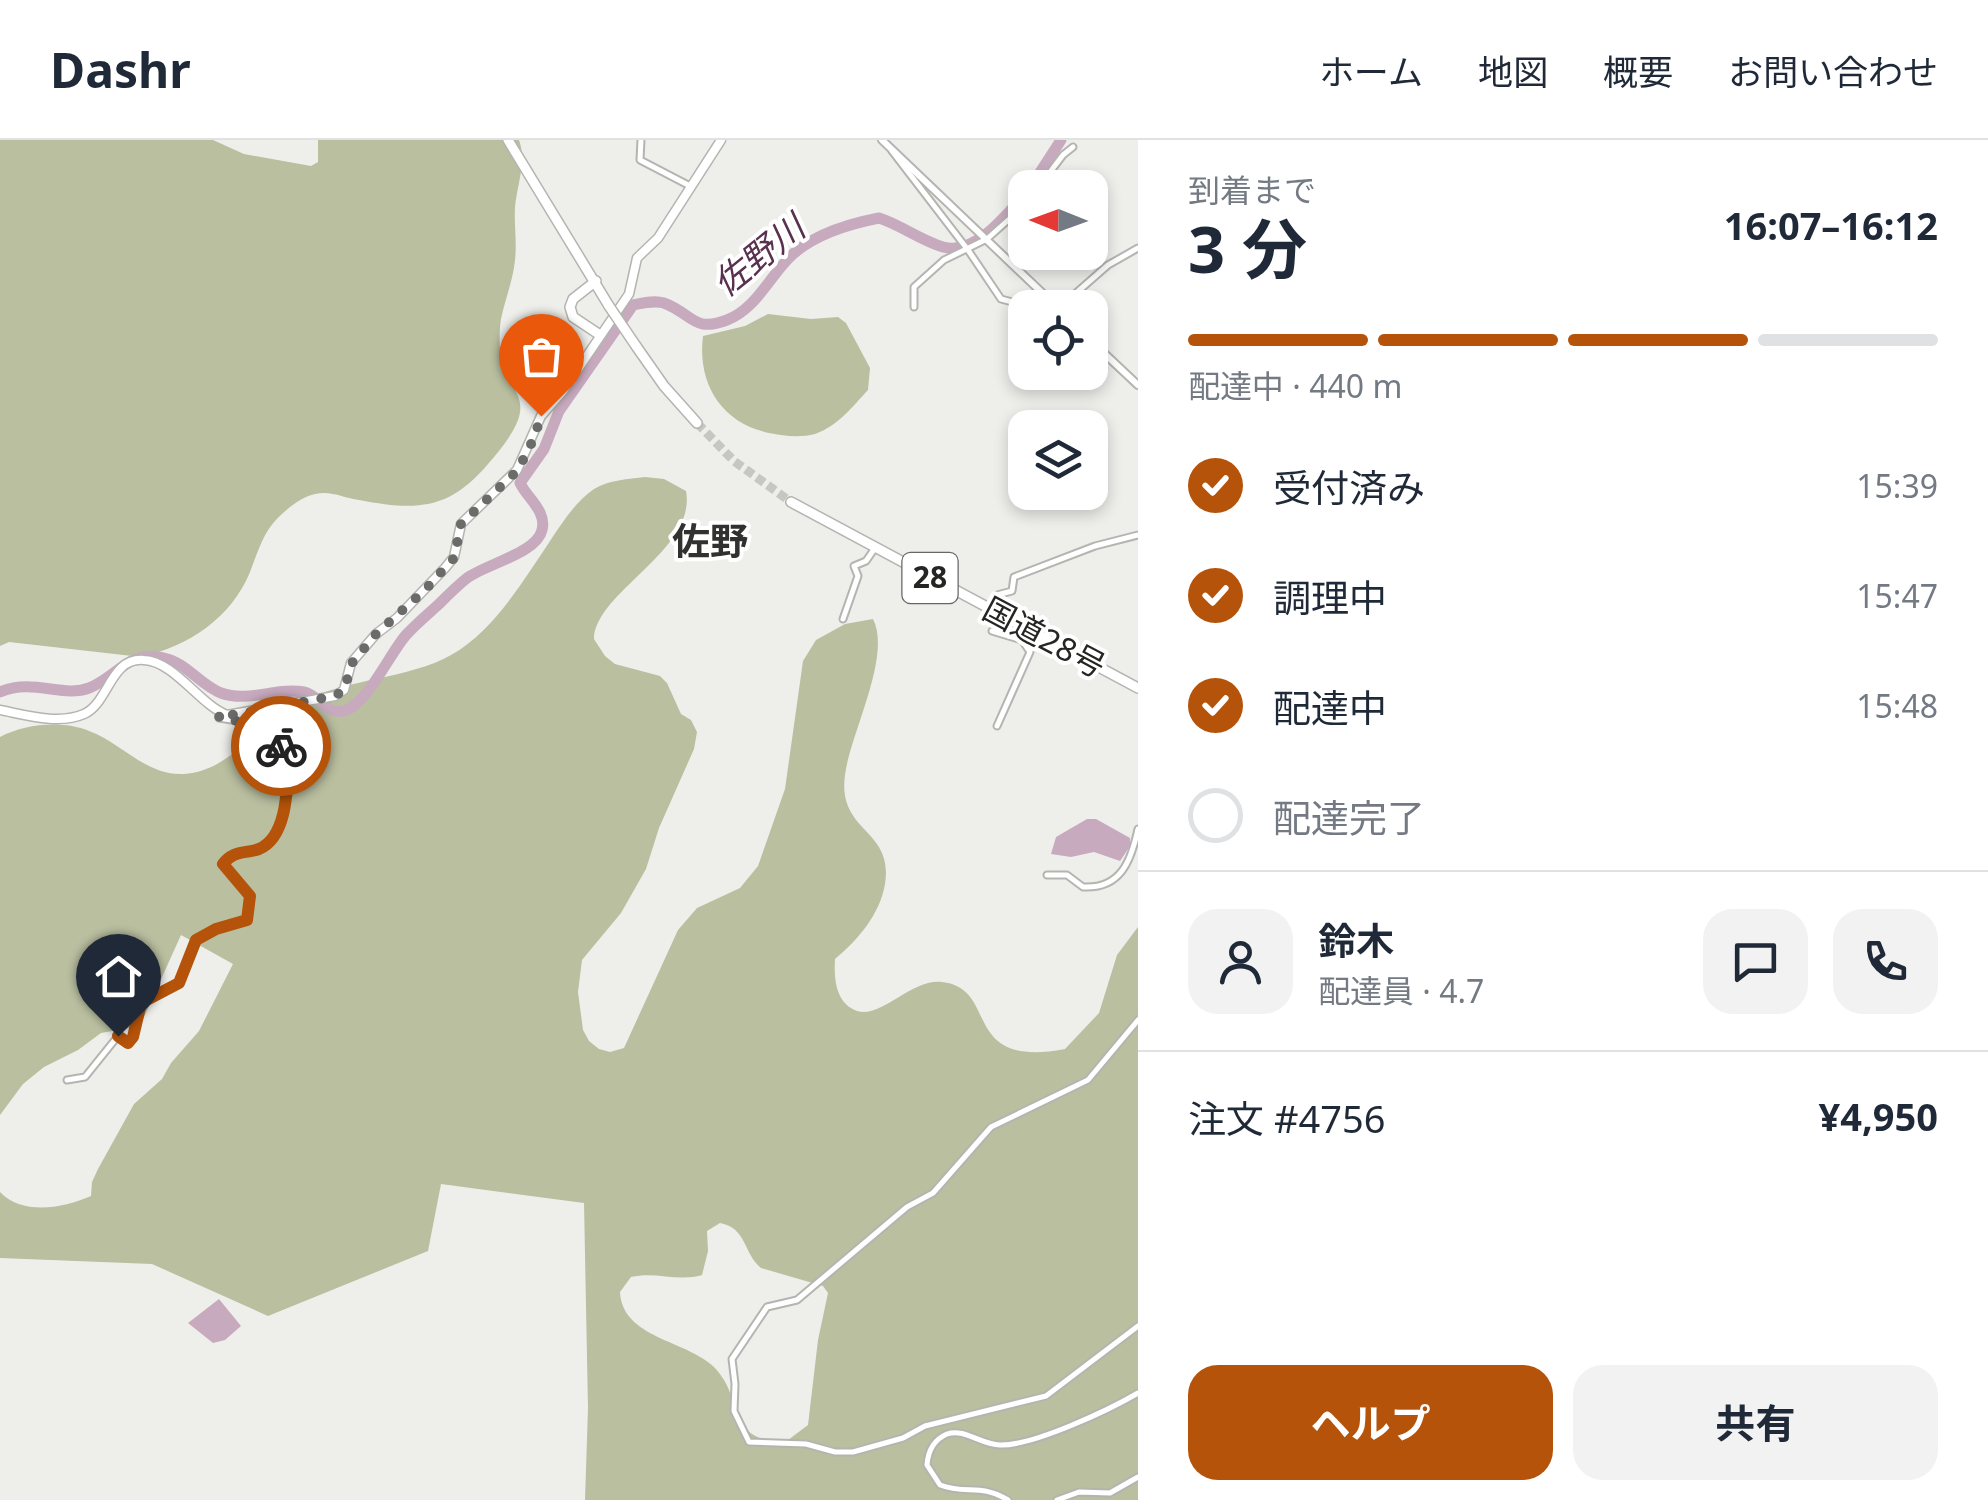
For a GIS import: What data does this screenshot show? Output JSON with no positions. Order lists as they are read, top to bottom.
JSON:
{
  "streets": {
    "highway": ["28", "国道28号"]
  },
  "districts": ["佐野"],
  "water": ["佐野川"],
  "north": "left",
  "page": {
    "header": "Dashr",
    "nav": [
      "ホーム",
      "地図",
      "概要",
      "お問い合わせ"
    ],
    "heading": ["3 分", "到着まで", "16:07–16:12"],
    "panel": [
      "鈴木",
      "配達員 · 4.7",
      "注文 #4756",
      "¥4,950"
    ],
    "bar": "配達中 · 440 m",
    "list": [
      ["受付済み", "15:39"],
      ["調理中", "15:47"],
      ["配達中", "15:48"],
      "配達完了"
    ],
    "buttons": ["ヘルプ", "共有"]
  }
}
